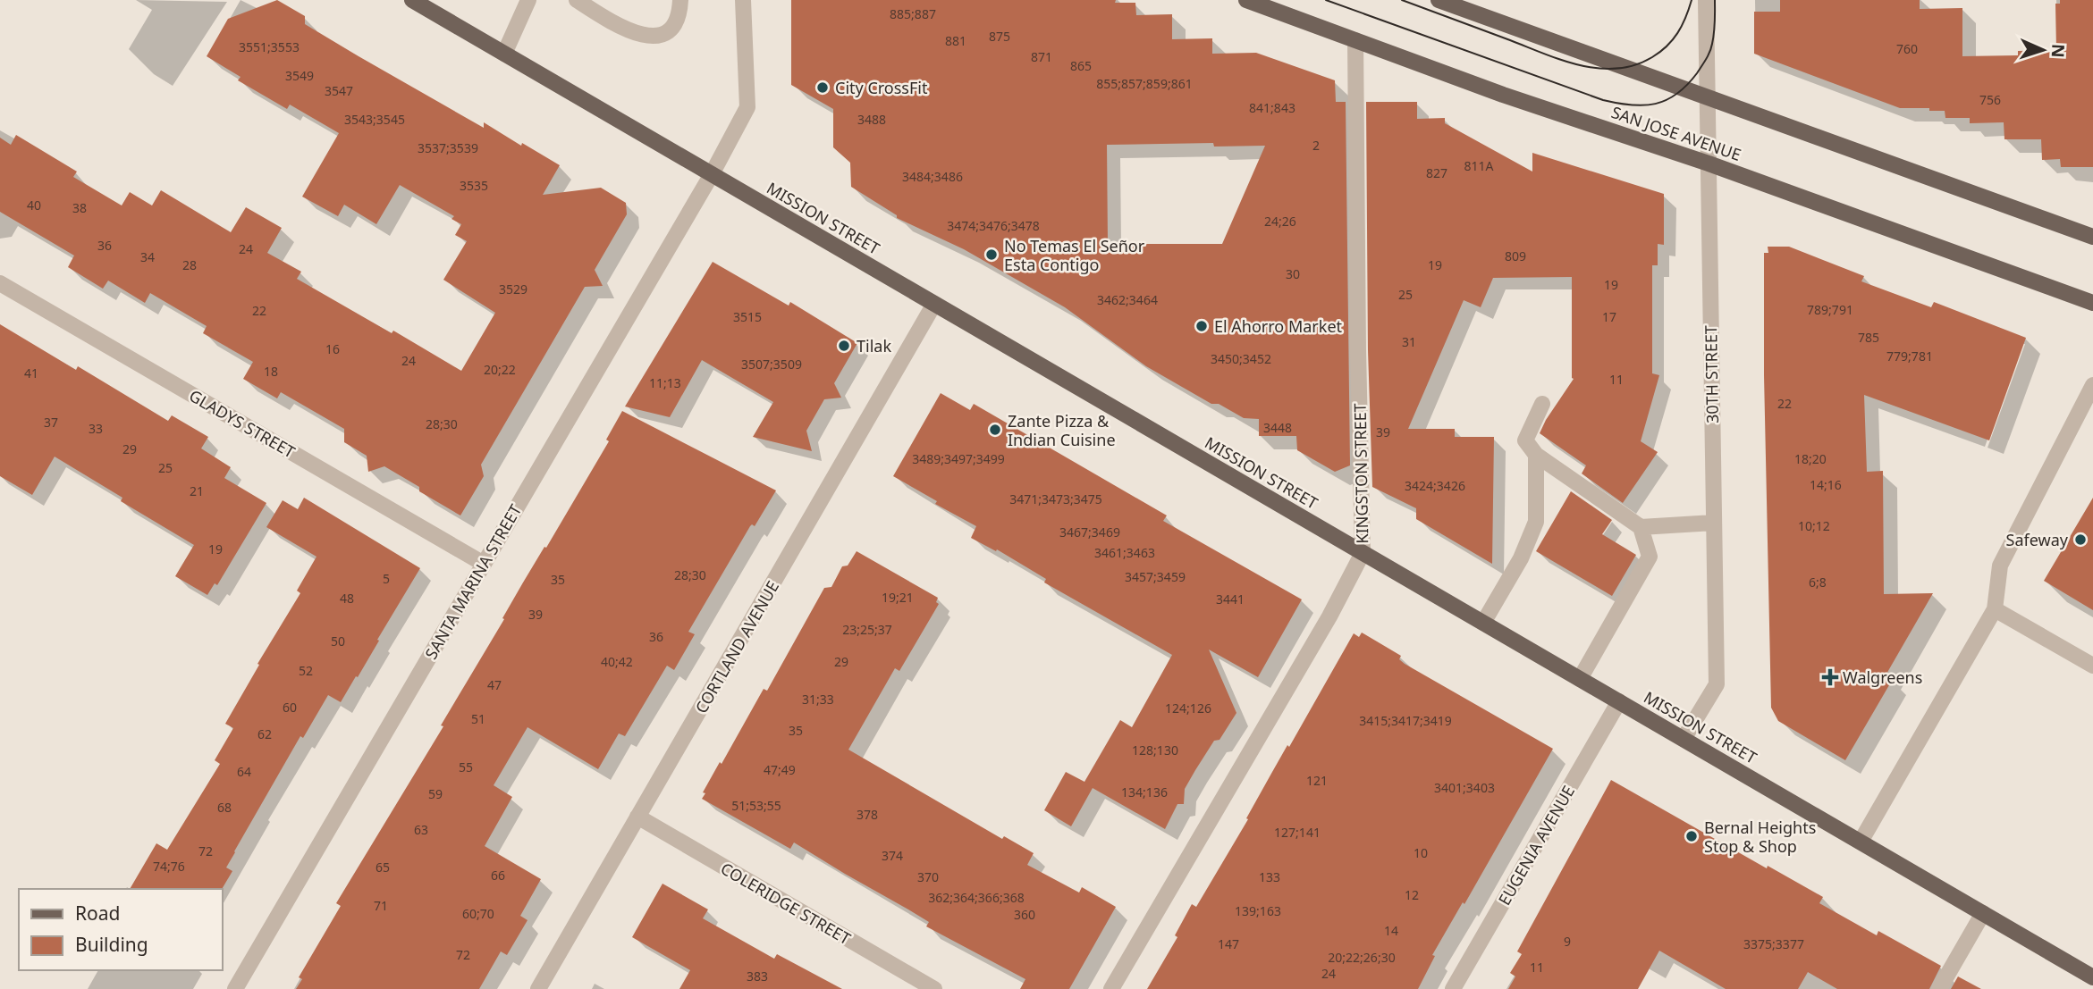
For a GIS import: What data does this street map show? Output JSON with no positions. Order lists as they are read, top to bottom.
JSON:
{
  "streets": {
    "main road": ["SAN JOSE AVENUE", "MISSION STREET"],
    "street": [
      "30TH STREET",
      "GLADYS STREET",
      "KINGSTON STREET",
      "SANTA MARINA STREET",
      "CORTLAND AVENUE",
      "EUGENIA AVENUE",
      "COLERIDGE STREET"
    ]
  },
  "crossings": [
    ["SAN JOSE AVENUE", "30TH STREET"],
    ["SAN JOSE AVENUE", "KINGSTON STREET"],
    ["MISSION STREET", "30TH STREET"],
    ["MISSION STREET", "KINGSTON STREET"],
    ["MISSION STREET", "SANTA MARINA STREET"],
    ["MISSION STREET", "CORTLAND AVENUE"],
    ["MISSION STREET", "EUGENIA AVENUE"],
    ["GLADYS STREET", "SANTA MARINA STREET"],
    ["CORTLAND AVENUE", "COLERIDGE STREET"]
  ],
  "places": {
    "other": [
      "City CrossFit",
      "No Temas El Señor Esta Contigo",
      "El Ahorro Market",
      "Tilak",
      "Zante Pizza & Indian Cuisine",
      "Safeway",
      "Bernal Heights Stop & Shop"
    ],
    "health": ["Walgreens"]
  },
  "house_numbers": [
    "885;887",
    "875",
    "881",
    "3551;3553",
    "760",
    "871",
    "865",
    "3549",
    "855;857;859;861",
    "3547",
    "756",
    "841;843",
    "3543;3545",
    "3488",
    "2",
    "3537;3539",
    "811A",
    "827",
    "3484;3486",
    "3535",
    "40",
    "38",
    "24;26",
    "3474;3476;3478",
    "36",
    "24",
    "809",
    "34",
    "28",
    "19",
    "30",
    "19",
    "3529",
    "25",
    "3462;3464",
    "789;791",
    "22",
    "3515",
    "17",
    "785",
    "31",
    "16",
    "779;781",
    "3450;3452",
    "24",
    "3507;3509",
    "20;22",
    "18",
    "41",
    "11",
    "11;13",
    "22",
    "37",
    "28;30",
    "3448",
    "33",
    "39",
    "29",
    "3489;3497;3499",
    "18;20",
    "25",
    "14;16",
    "3424;3426",
    "21",
    "3471;3473;3475",
    "10;12",
    "3467;3469",
    "19",
    "3461;3463",
    "28;30",
    "3457;3459",
    "5",
    "35",
    "6;8",
    "19;21",
    "48",
    "3441",
    "39",
    "23;25;37",
    "36",
    "50",
    "40;42",
    "29",
    "52",
    "47",
    "31;33",
    "60",
    "124;126",
    "51",
    "3415;3417;3419",
    "35",
    "62",
    "128;130",
    "55",
    "47;49",
    "64",
    "121",
    "3401;3403",
    "134;136",
    "59",
    "51;53;55",
    "68",
    "378",
    "63",
    "127;141",
    "72",
    "10",
    "374",
    "74;76",
    "65",
    "66",
    "370",
    "133",
    "12",
    "362;364;366;368",
    "71",
    "139;163",
    "60;70",
    "360",
    "14",
    "9",
    "147",
    "3375;3377",
    "72",
    "20;22;26;30",
    "11",
    "24",
    "383"
  ],
  "legend": ["Road", "Building"],
  "north": "right"
}
